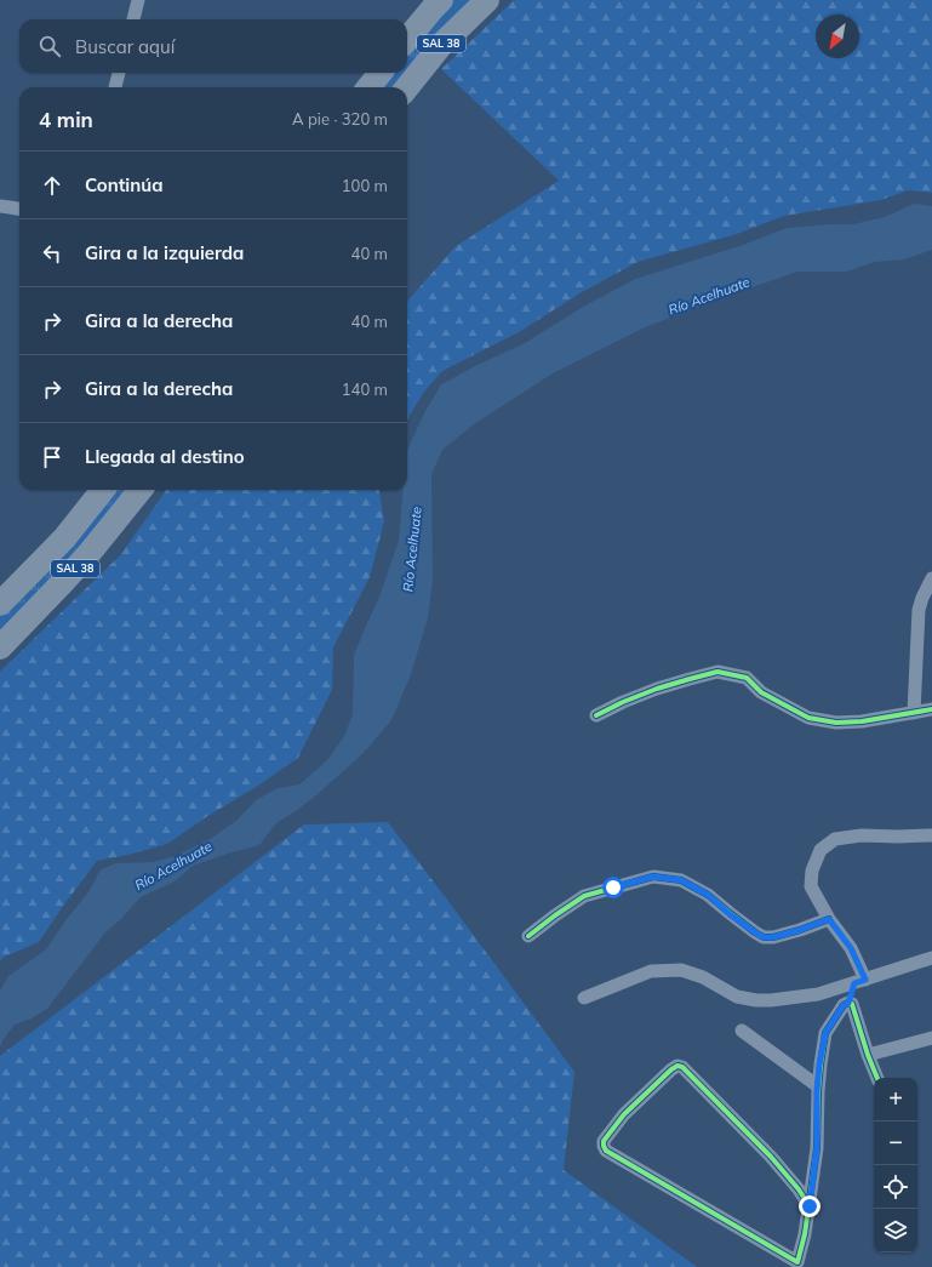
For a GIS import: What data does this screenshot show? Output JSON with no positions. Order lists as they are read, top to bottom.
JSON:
{
  "streets": {
    "highway": ["SAL 38"]
  },
  "water": ["Río Acelhuate"],
  "north": "bottom left",
  "page": {
    "search": "Buscar aquí",
    "heading": ["4 min", "A pie · 320 m"],
    "list": [
      ["Continúa", "100 m"],
      ["Gira a la izquierda", "40 m"],
      ["Gira a la derecha", "40 m"],
      ["Gira a la derecha", "140 m"],
      "Llegada al destino"
    ],
    "map_buttons": ["+", "−"]
  }
}
